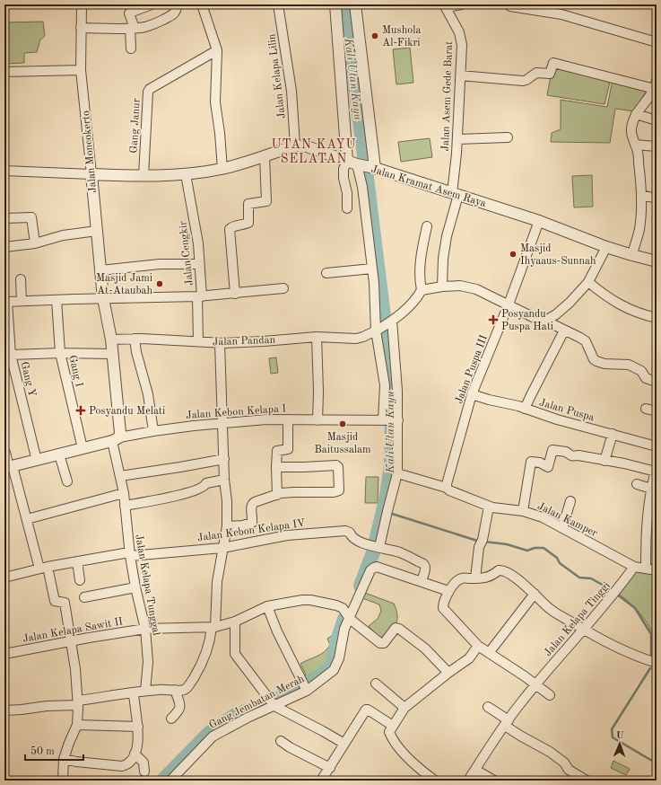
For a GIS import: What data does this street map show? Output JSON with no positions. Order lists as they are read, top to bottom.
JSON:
{
  "streets": {
    "street": [
      "Jalan Kelapa Lilin",
      "Jalan Asem Gede Barat",
      "Gang Janur",
      "Jalan Moncokerto",
      "Jalan Kramat Asem Raya",
      "Jalan Cengkir",
      "Jalan Pandan",
      "Jalan Puspa III",
      "Gang I",
      "Gang Y",
      "Jalan Puspa",
      "Jalan Kebon Kelapa I",
      "Jalan Kamper",
      "Jalan Kebon Kelapa IV",
      "Jalan Kelapa Tunggal",
      "Jalan Kelapa Tinggi",
      "Jalan Kelapa Sawit II",
      "Gang Jembatan Merah"
    ]
  },
  "crossings": [
    ["Jalan Kelapa Lilin", "Jalan Kramat Asem Raya"],
    ["Jalan Asem Gede Barat", "Jalan Kramat Asem Raya"],
    ["Gang Janur", "Jalan Kramat Asem Raya"],
    ["Jalan Moncokerto", "Jalan Kramat Asem Raya"],
    ["Jalan Moncokerto", "Jalan Cengkir"],
    ["Jalan Kramat Asem Raya", "Jalan Cengkir"],
    ["Jalan Kramat Asem Raya", "Jalan Puspa III"],
    ["Jalan Cengkir", "Gang I"],
    ["Jalan Cengkir", "Gang Y"],
    ["Jalan Puspa III", "Jalan Puspa"],
    ["Jalan Puspa III", "Jalan Kamper"],
    ["Jalan Kebon Kelapa I", "Jalan Kelapa Tunggal"],
    ["Jalan Kamper", "Jalan Kelapa Tinggi"],
    ["Jalan Kebon Kelapa IV", "Jalan Kelapa Tunggal"],
    ["Jalan Kebon Kelapa IV", "Gang Jembatan Merah"],
    ["Jalan Kelapa Tunggal", "Jalan Kelapa Sawit II"],
    ["Jalan Kelapa Sawit II", "Gang Jembatan Merah"]
  ],
  "districts": ["UTAN KAYU SELATAN"],
  "water": ["Kali Utan Kayu"],
  "places": {
    "other": [
      "Mushola Al-Fikri",
      "Masjid Ihyaaus-Sunnah",
      "Masjid Jami At-Ataubah",
      "Masjid Baitussalam"
    ],
    "health": ["Posyandu Puspa Hati", "Posyandu Melati"]
  },
  "scale_bar": "50 m",
  "north": "top"
}
